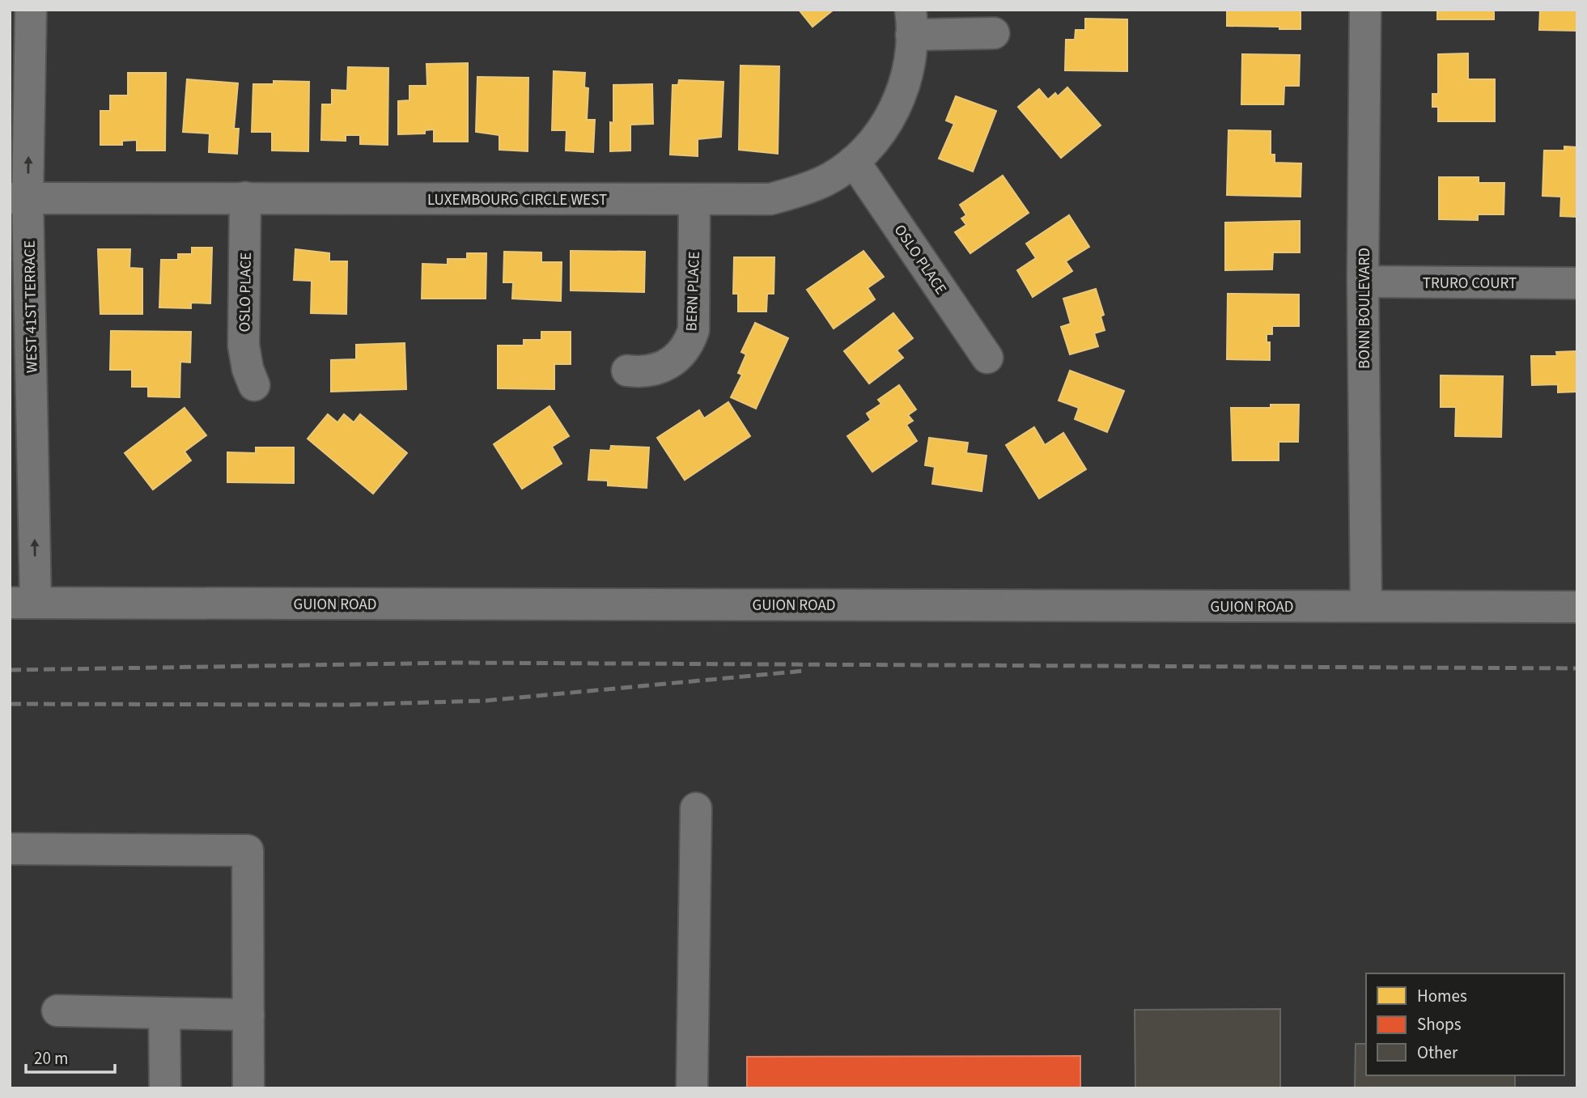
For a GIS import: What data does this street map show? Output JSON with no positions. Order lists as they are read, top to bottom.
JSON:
{
  "streets": {
    "street": [
      "LUXEMBOURG CIRCLE WEST",
      "OSLO PLACE",
      "TRURO COURT",
      "BERN PLACE",
      "WEST 41ST TERRACE",
      "BONN BOULEVARD",
      "GUION ROAD"
    ]
  },
  "crossings": [
    ["LUXEMBOURG CIRCLE WEST", "OSLO PLACE"],
    ["LUXEMBOURG CIRCLE WEST", "BERN PLACE"],
    ["LUXEMBOURG CIRCLE WEST", "WEST 41ST TERRACE"],
    ["TRURO COURT", "BONN BOULEVARD"],
    ["WEST 41ST TERRACE", "GUION ROAD"],
    ["BONN BOULEVARD", "GUION ROAD"]
  ],
  "one_way": ["WEST 41ST TERRACE"],
  "legend": ["Homes", "Shops", "Other"],
  "scale_bar": "20 m"
}
